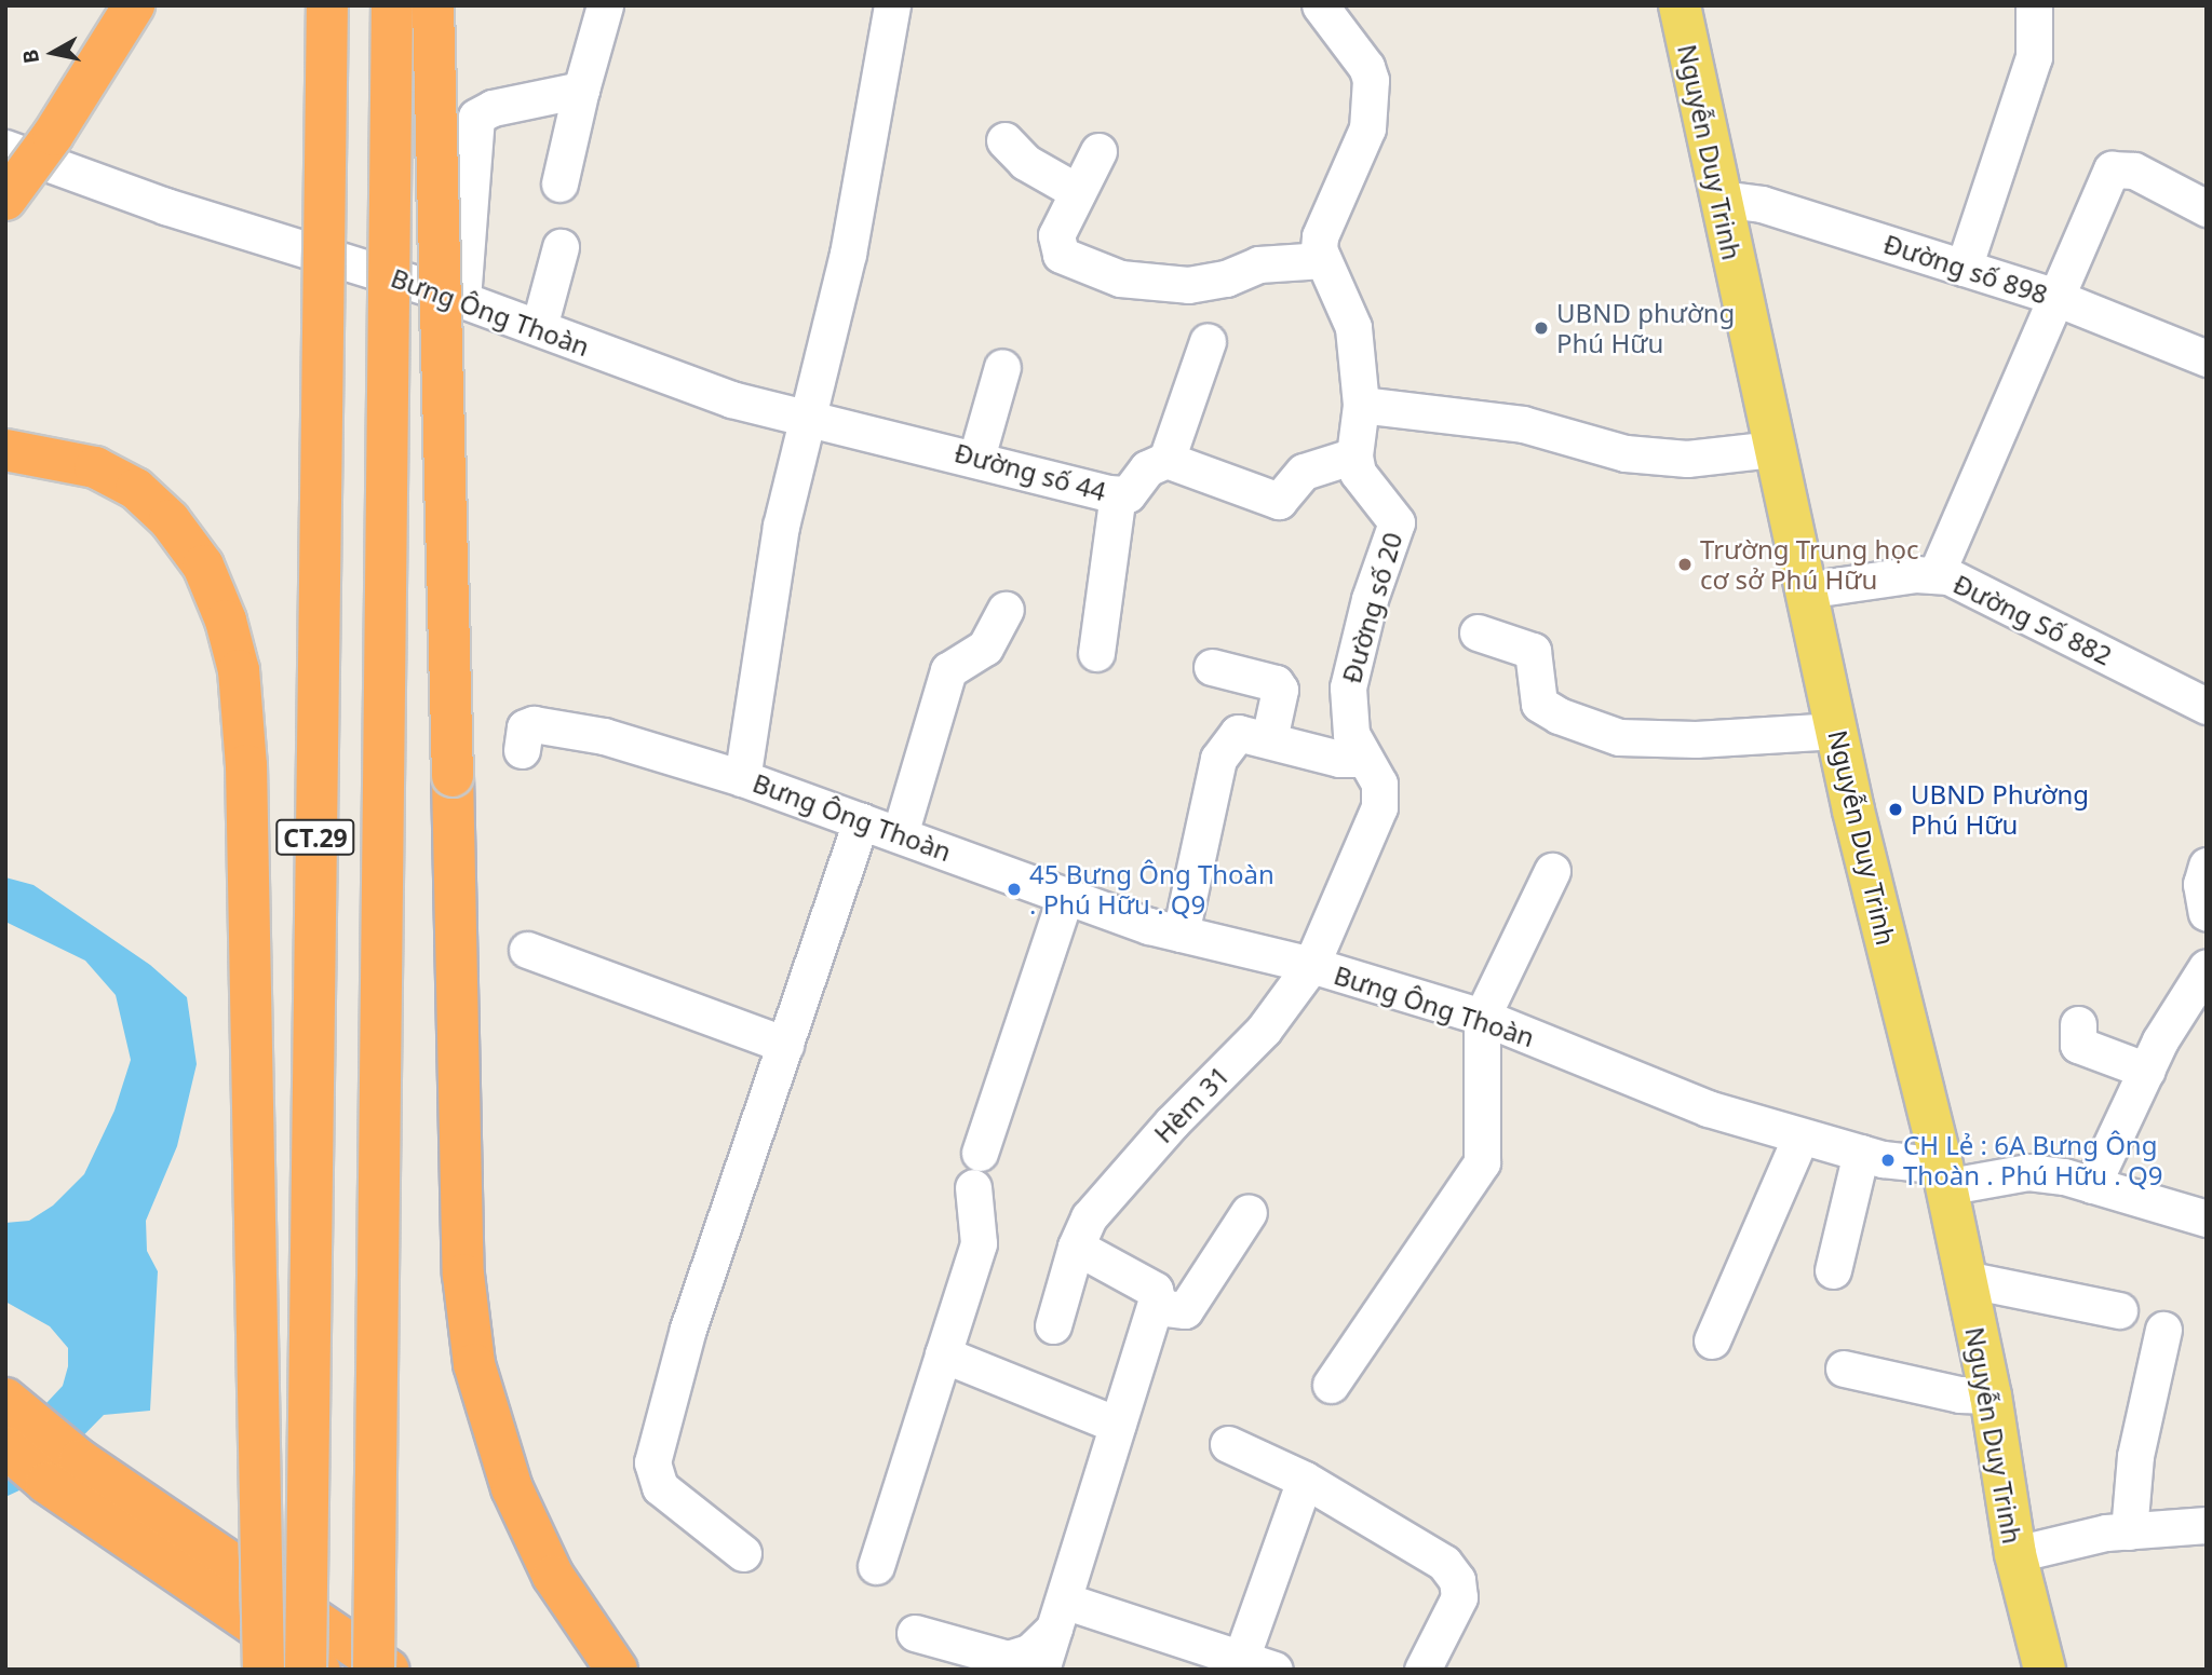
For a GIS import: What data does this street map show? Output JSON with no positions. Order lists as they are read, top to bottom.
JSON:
{
  "streets": {
    "highway": ["CT.29"],
    "main road": ["Nguyễn Duy Trinh"],
    "street": [
      "Đường số 898",
      "Bưng Ông Thoàn",
      "Đường số 44",
      "Đường số 20",
      "Đường Số 882",
      "Hèm 31"
    ]
  },
  "crossings": [
    ["Nguyễn Duy Trinh", "Đường số 898"],
    ["Nguyễn Duy Trinh", "Bưng Ông Thoàn"],
    ["Nguyễn Duy Trinh", "Đường Số 882"],
    ["Bưng Ông Thoàn", "Đường số 44"],
    ["Bưng Ông Thoàn", "Đường số 20"],
    ["Bưng Ông Thoàn", "Hèm 31"],
    ["Đường số 20", "Hèm 31"]
  ],
  "places": [
    "UBND phường Phú Hữu",
    "Trường Trung học cơ sở Phú Hữu",
    "UBND Phường Phú Hữu",
    "45 Bưng Ông Thoàn . Phú Hữu . Q9",
    "CH Lẻ : 6A Bưng Ông Thoàn . Phú Hữu . Q9"
  ],
  "north": "left"
}
